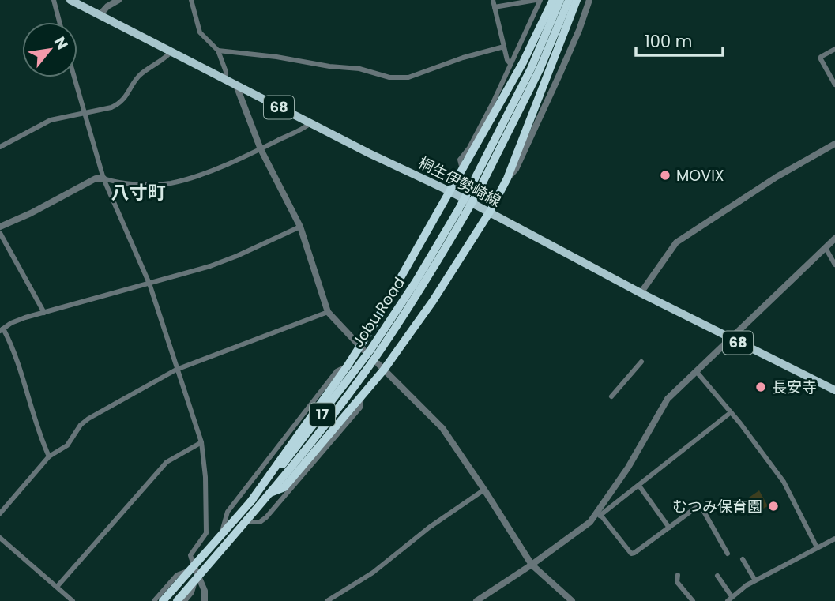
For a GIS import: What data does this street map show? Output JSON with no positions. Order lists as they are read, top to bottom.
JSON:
{
  "streets": {
    "highway": ["Jobu Road", "17"],
    "main road": ["68", "桐生伊勢崎線"]
  },
  "districts": ["八寸町"],
  "places": ["MOVIX", "長安寺", "むつみ保育園"],
  "scale_bar": "100 m",
  "north": "top right"
}
